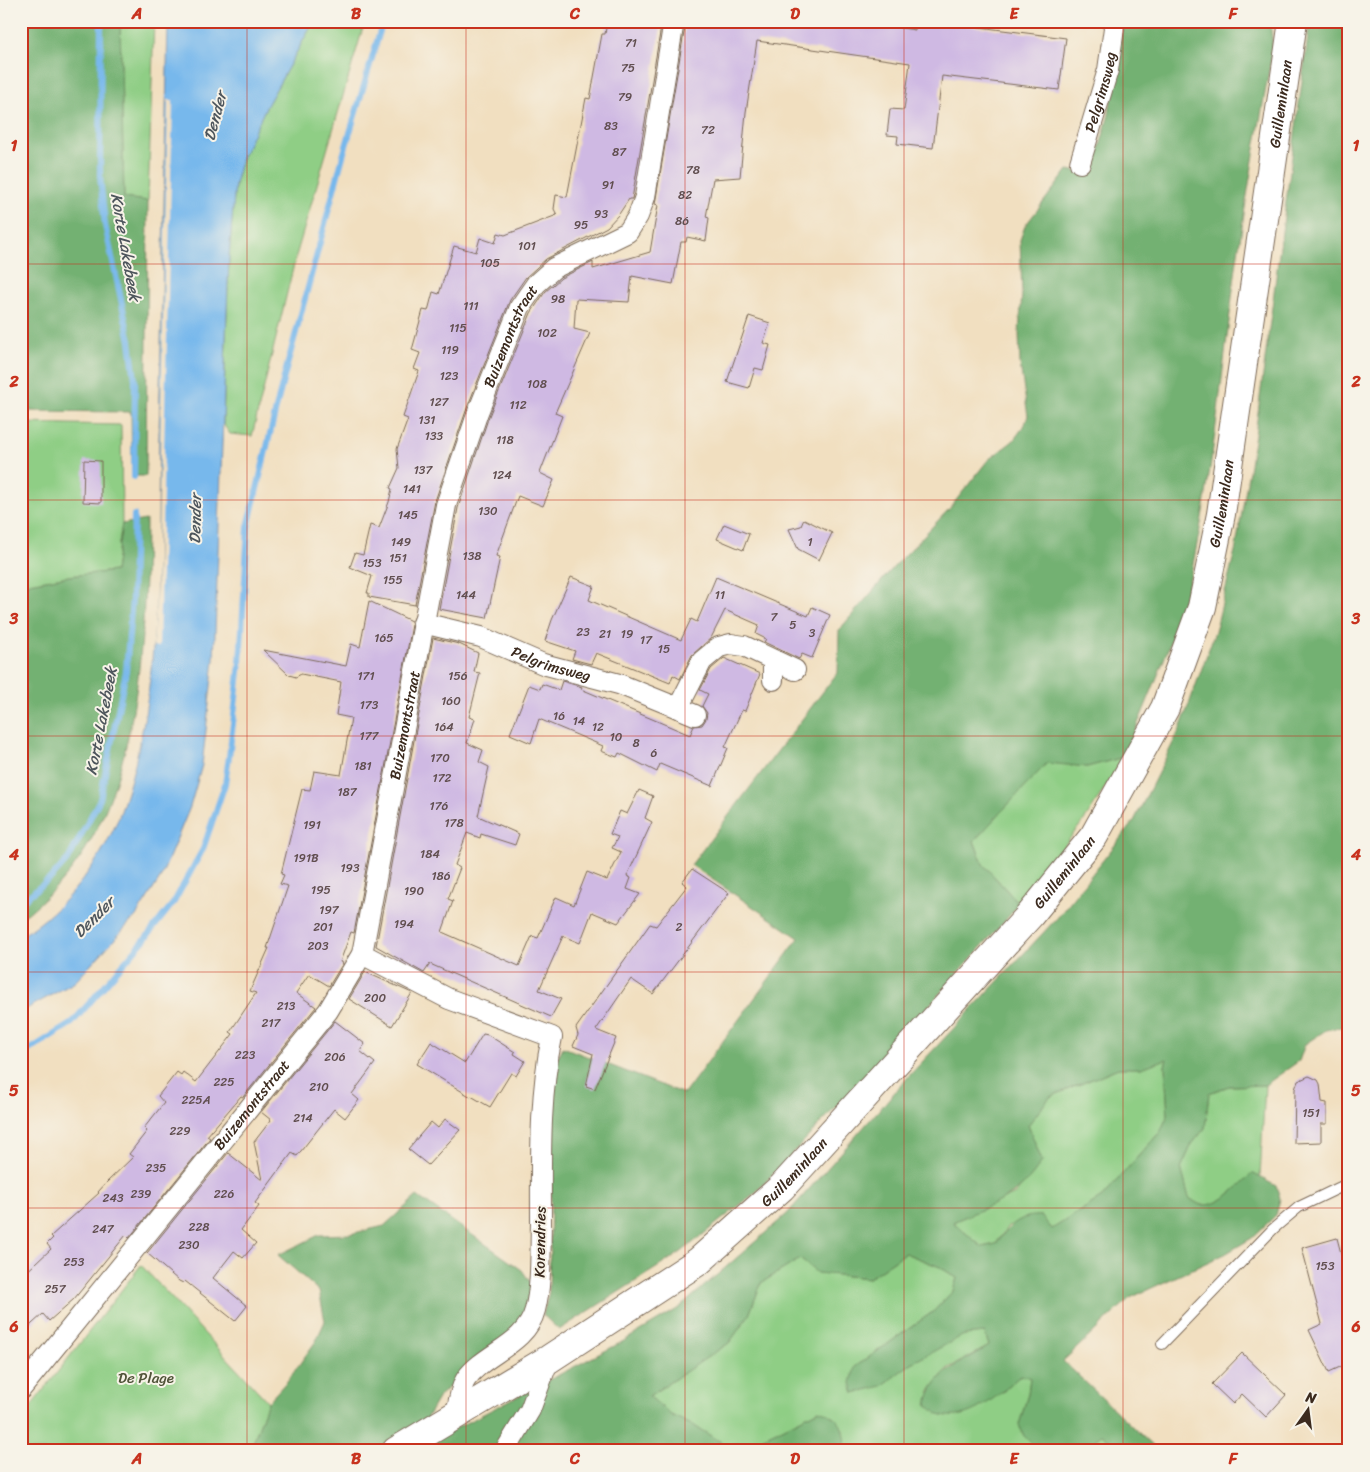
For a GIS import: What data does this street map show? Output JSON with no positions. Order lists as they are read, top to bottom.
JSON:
{
  "streets": {
    "main road": ["Guilleminlaan"],
    "street": ["Pelgrimsweg", "Buizemontstraat", "Korendries"]
  },
  "crossings": [
    ["Pelgrimsweg", "Buizemontstraat"],
    ["Guilleminlaan", "Korendries"],
    ["Buizemontstraat", "Korendries"]
  ],
  "water": ["Dender", "Korte Lakebeek"],
  "parks": ["De Plage"],
  "house_numbers": [
    "71",
    "75",
    "79",
    "83",
    "72",
    "87",
    "78",
    "91",
    "82",
    "93",
    "86",
    "95",
    "101",
    "105",
    "98",
    "111",
    "115",
    "102",
    "119",
    "123",
    "108",
    "127",
    "112",
    "131",
    "133",
    "118",
    "137",
    "124",
    "141",
    "130",
    "145",
    "149",
    "1",
    "138",
    "151",
    "153",
    "155",
    "144",
    "11",
    "7",
    "5",
    "23",
    "3",
    "21",
    "19",
    "165",
    "17",
    "15",
    "171",
    "156",
    "160",
    "173",
    "16",
    "14",
    "164",
    "12",
    "177",
    "10",
    "8",
    "6",
    "170",
    "181",
    "172",
    "187",
    "176",
    "178",
    "191",
    "184",
    "191B",
    "193",
    "186",
    "195",
    "190",
    "197",
    "194",
    "201",
    "2",
    "203",
    "200",
    "213",
    "217",
    "223",
    "206",
    "225",
    "210",
    "225A",
    "151",
    "214",
    "229",
    "235",
    "239",
    "226",
    "243",
    "228",
    "247",
    "230",
    "253",
    "153",
    "257"
  ],
  "north": "top",
  "grid": {
    "columns": [
      "A",
      "B",
      "C",
      "D",
      "E",
      "F"
    ],
    "rows": [
      "1",
      "2",
      "3",
      "4",
      "5",
      "6"
    ]
  }
}
